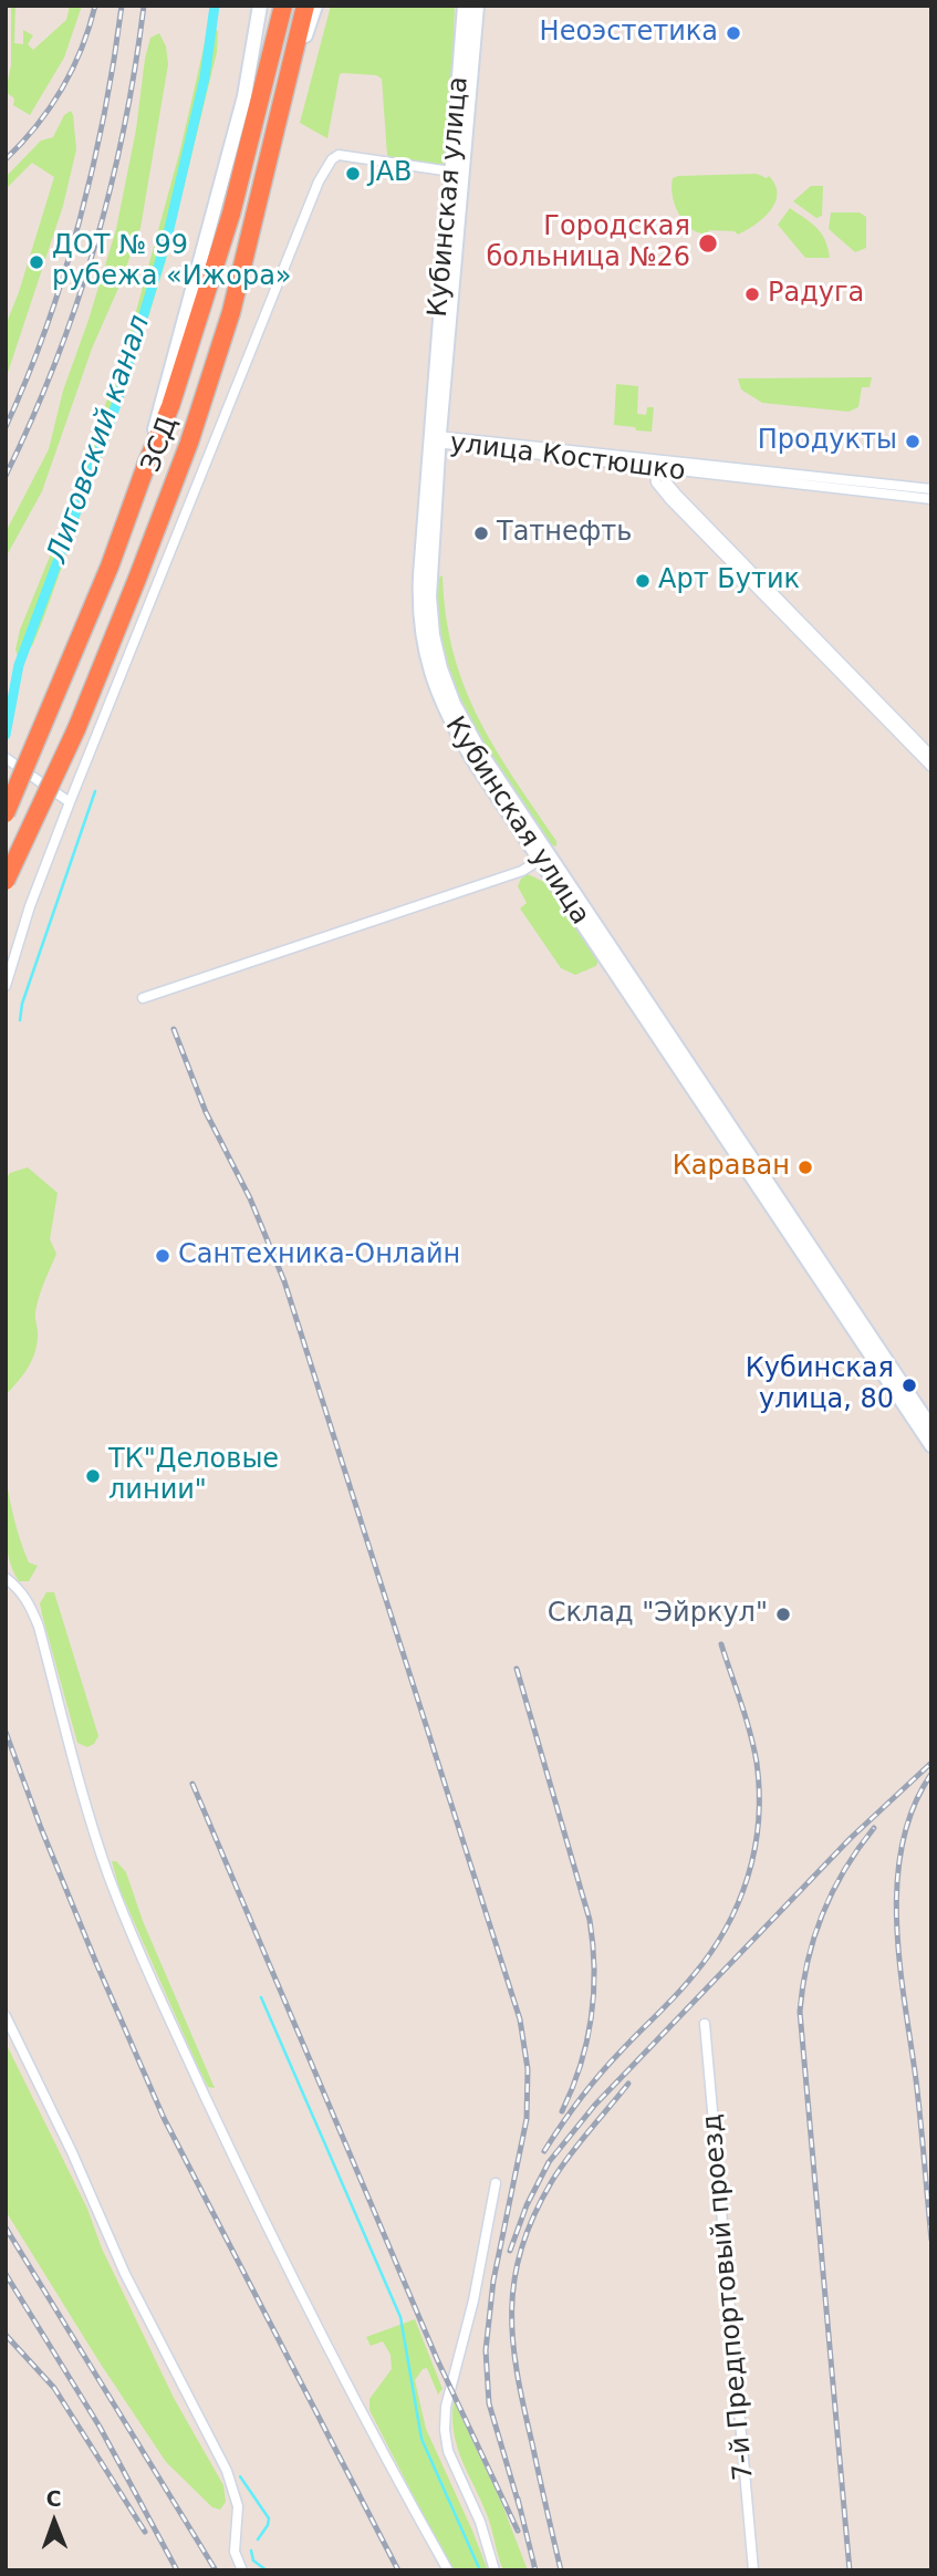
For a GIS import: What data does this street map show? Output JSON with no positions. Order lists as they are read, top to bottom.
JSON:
{
  "streets": {
    "highway": ["ЗСД"],
    "main road": ["Кубинская улица"],
    "street": ["улица Костюшко", "7-й Предпортовый проезд"]
  },
  "crossings": [
    ["Кубинская улица", "улица Костюшко"]
  ],
  "water": ["Лиговский канал"],
  "places": [
    "Неоэстетика",
    "JAB",
    "Городская больница №26",
    "ДОТ № 99 рубежа «Ижора»",
    "Радуга",
    "Продукты",
    "Татнефть",
    "Арт Бутик",
    "Караван",
    "Сантехника-Онлайн",
    "Кубинская улица, 80",
    "ТК\"Деловые линии\"",
    "Склад \"Эйркул\""
  ],
  "north": "top"
}
